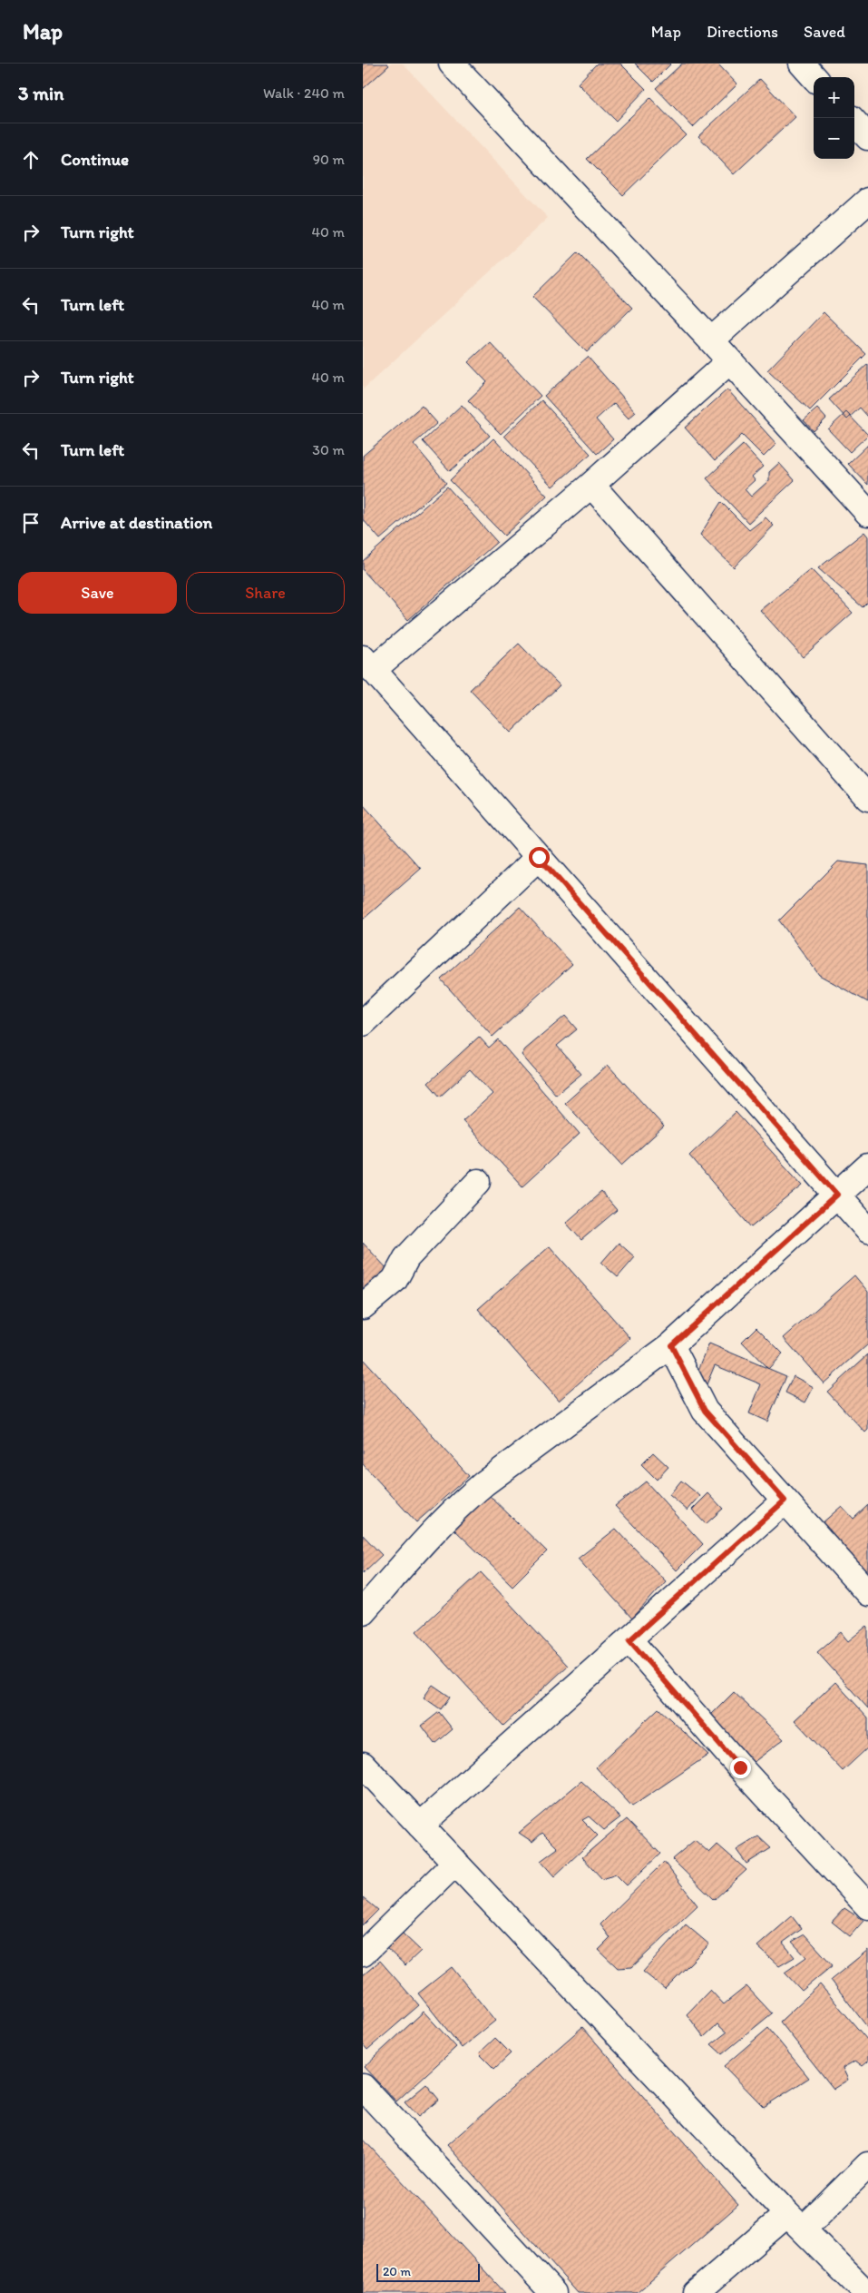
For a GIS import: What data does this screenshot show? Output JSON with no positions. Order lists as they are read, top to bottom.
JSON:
{
  "scale_bar": "20 m",
  "page": {
    "header": "Map",
    "nav": ["Map", "Directions", "Saved"],
    "heading": ["3 min", "Walk · 240 m"],
    "map_buttons": ["+", "−"],
    "list": [
      ["Continue", "90 m"],
      ["Turn right", "40 m"],
      ["Turn left", "40 m"],
      ["Turn right", "40 m"],
      ["Turn left", "30 m"],
      "Arrive at destination"
    ],
    "buttons": ["Save", "Share"],
    "scale": "20 m"
  }
}
